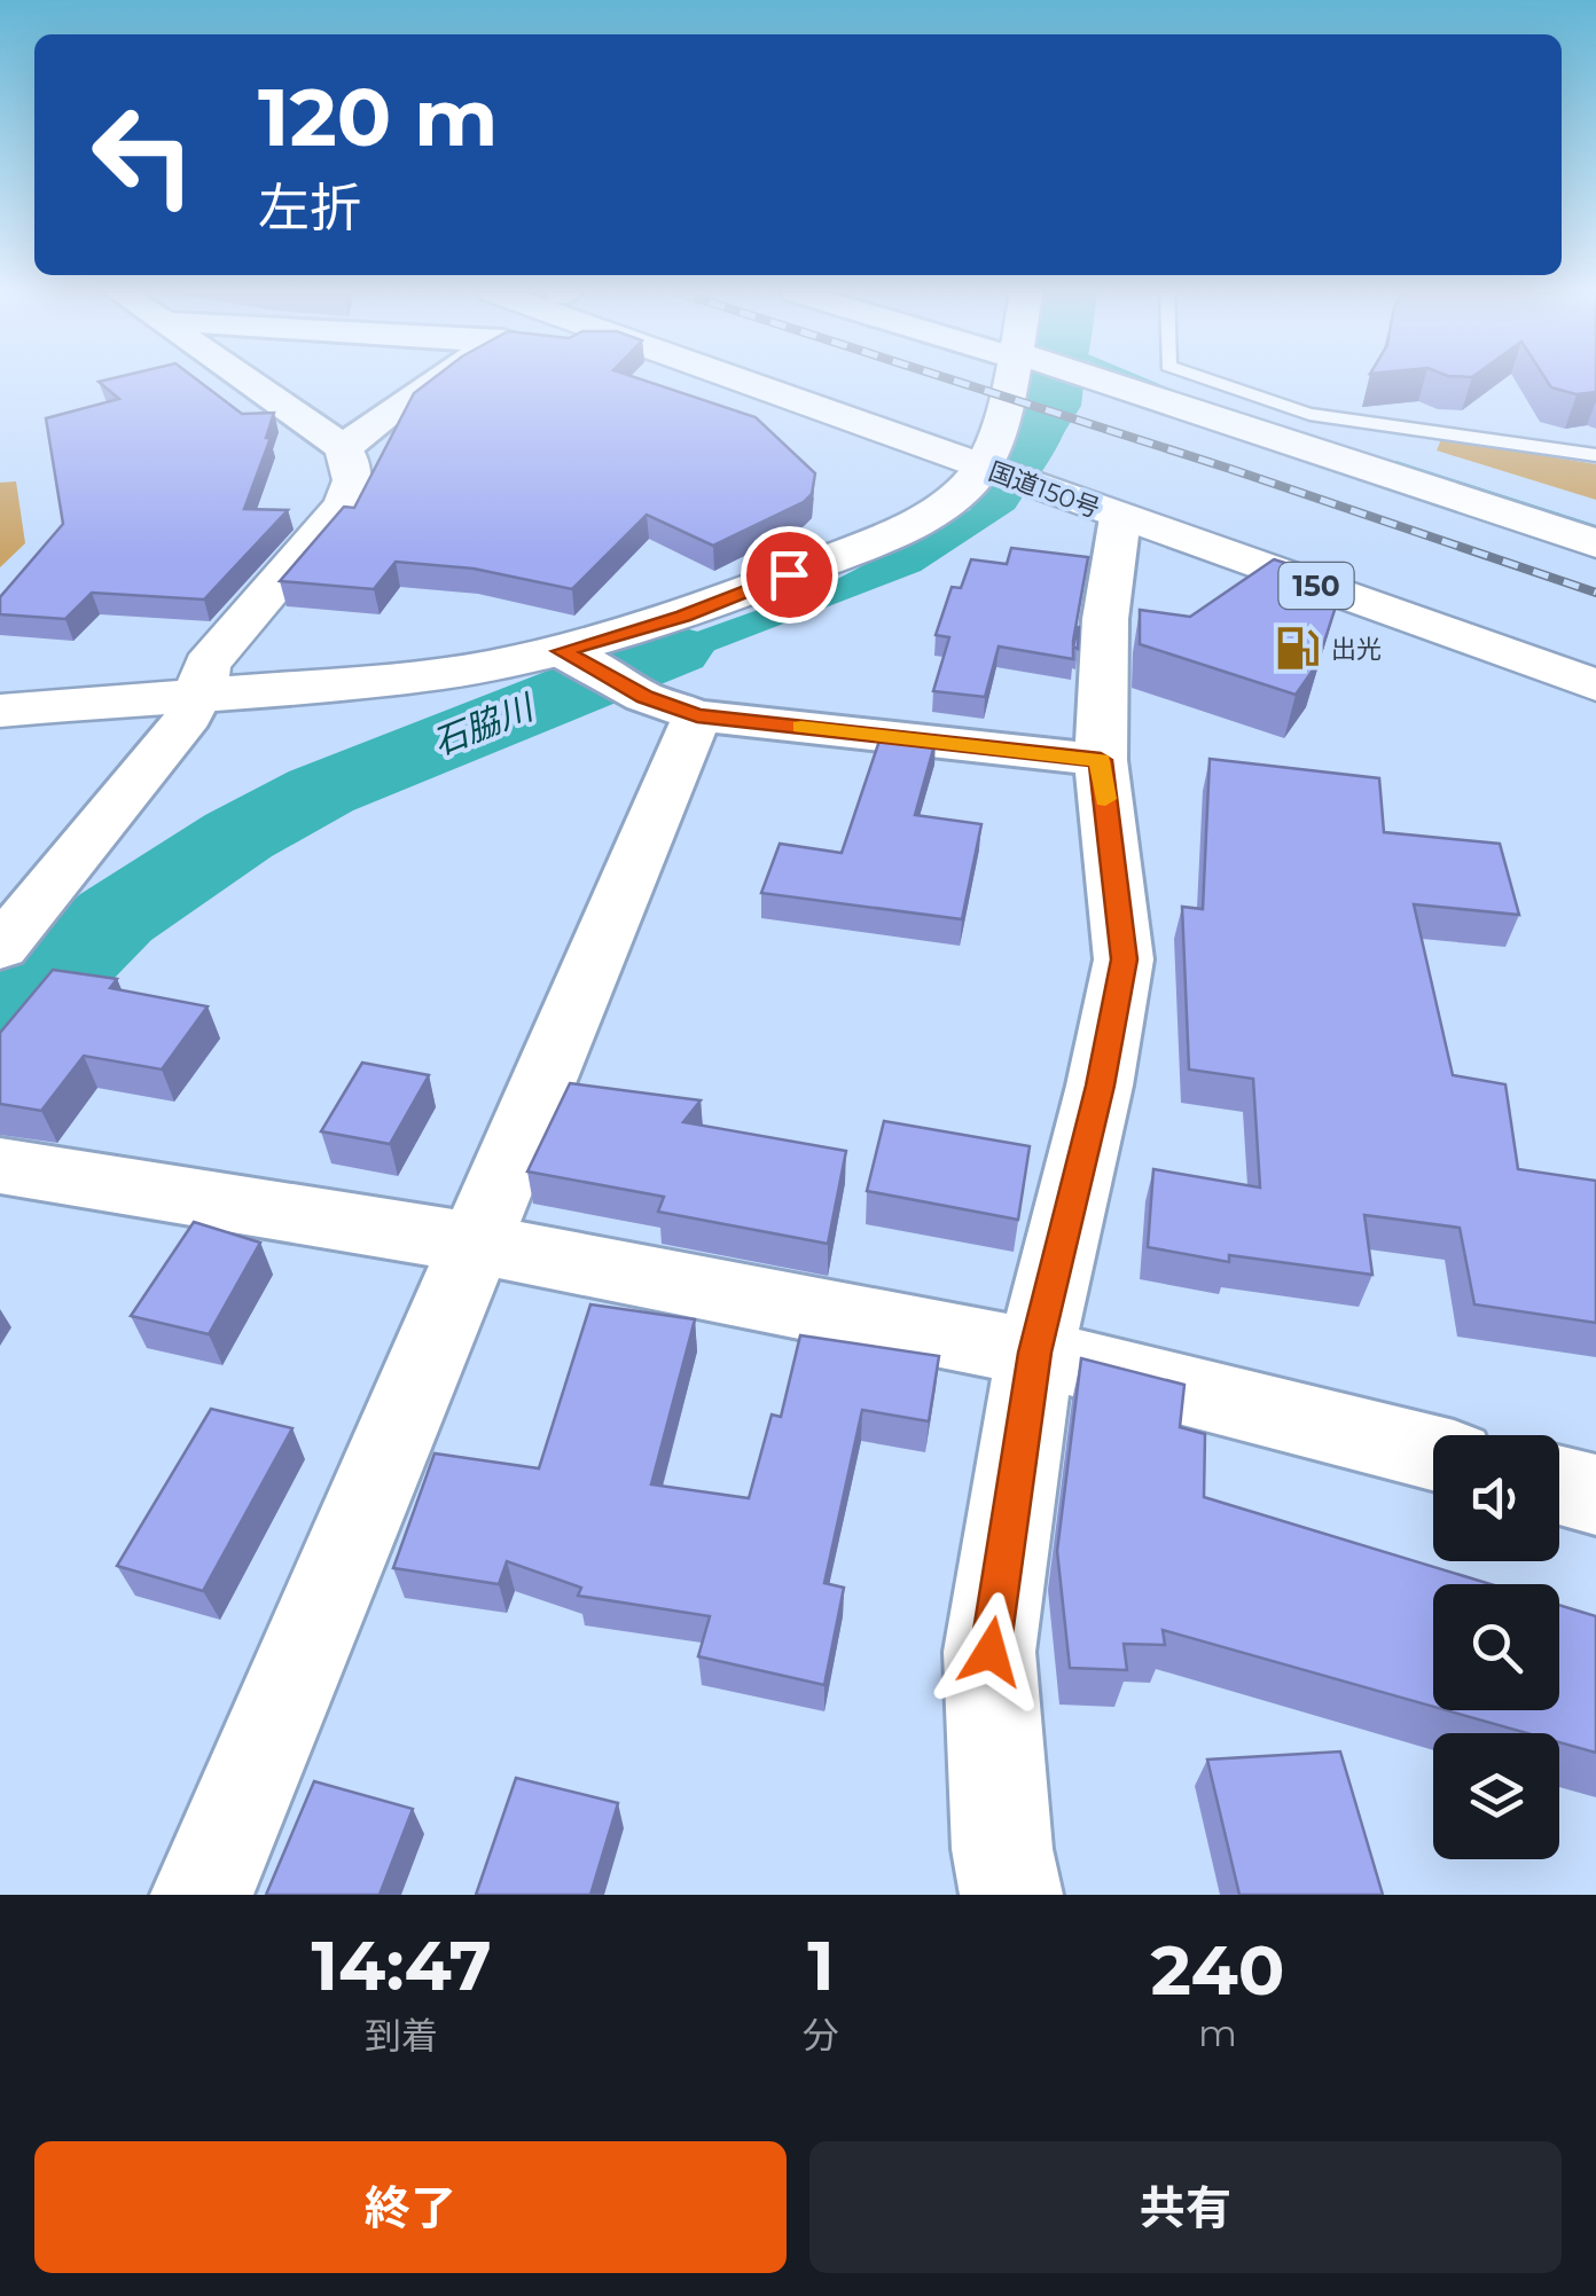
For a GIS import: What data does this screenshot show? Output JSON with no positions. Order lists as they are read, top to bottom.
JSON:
{
  "streets": {
    "main road": ["国道150号", "150"]
  },
  "water": ["石脇川"],
  "places": {
    "fuel station": ["出光"]
  },
  "page": {
    "turn": ["120 m", "左折"],
    "eta": [
      "14:47",
      "到着",
      "1",
      "分",
      "240",
      "m"
    ],
    "buttons": ["終了", "共有"]
  }
}
